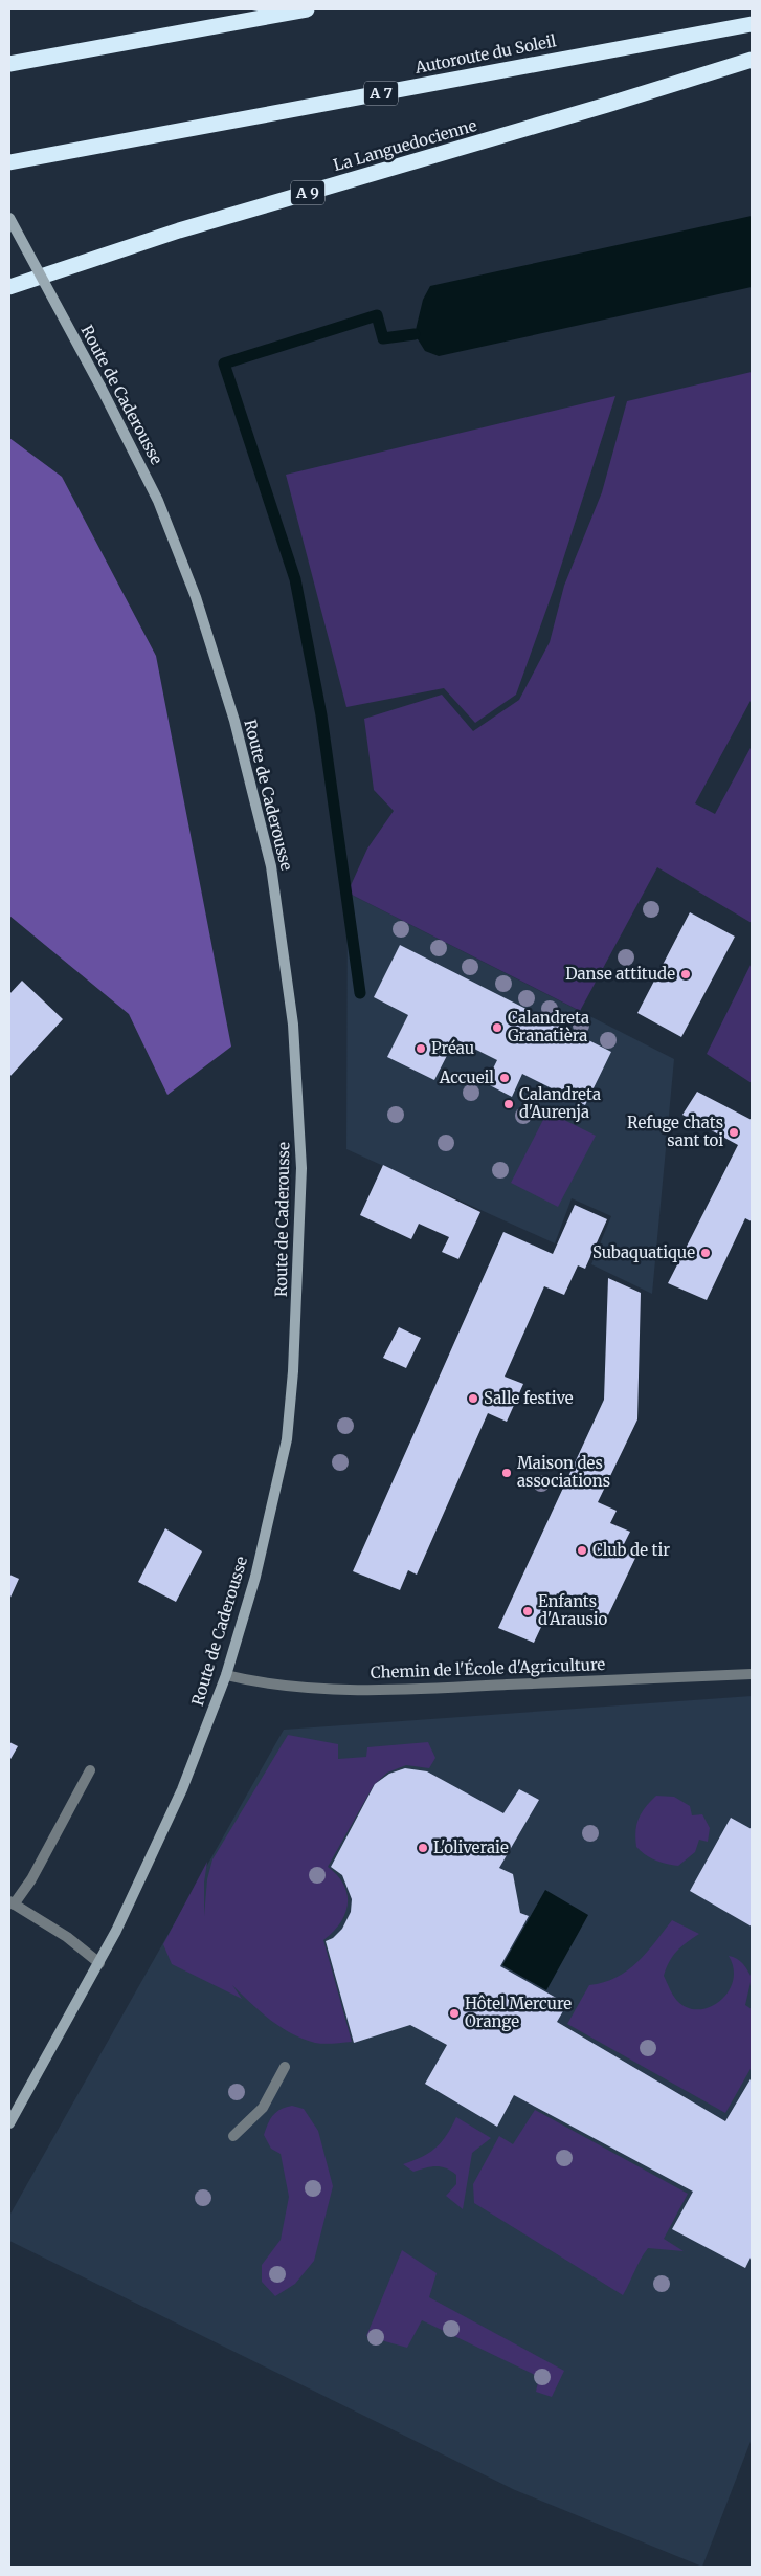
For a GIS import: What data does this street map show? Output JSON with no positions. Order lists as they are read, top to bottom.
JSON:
{
  "streets": {
    "highway": [
      "Autoroute du Soleil",
      "A 7",
      "La Languedocienne",
      "A 9"
    ],
    "main road": ["Route de Caderousse"],
    "street": ["Chemin de l'École d'Agriculture"]
  },
  "crossings": [
    ["Route de Caderousse", "Chemin de l'École d'Agriculture"]
  ],
  "places": [
    "Danse attitude",
    "Calandreta Granatièra",
    "Préau",
    "Accueil",
    "Calandreta d'Aurenja",
    "Refuge chats sant toi",
    "Subaquatique",
    "Salle festive",
    "Maison des associations",
    "Club de tir",
    "Enfants d'Arausio",
    "L'oliveraie",
    "Hôtel Mercure Orange"
  ]
}
